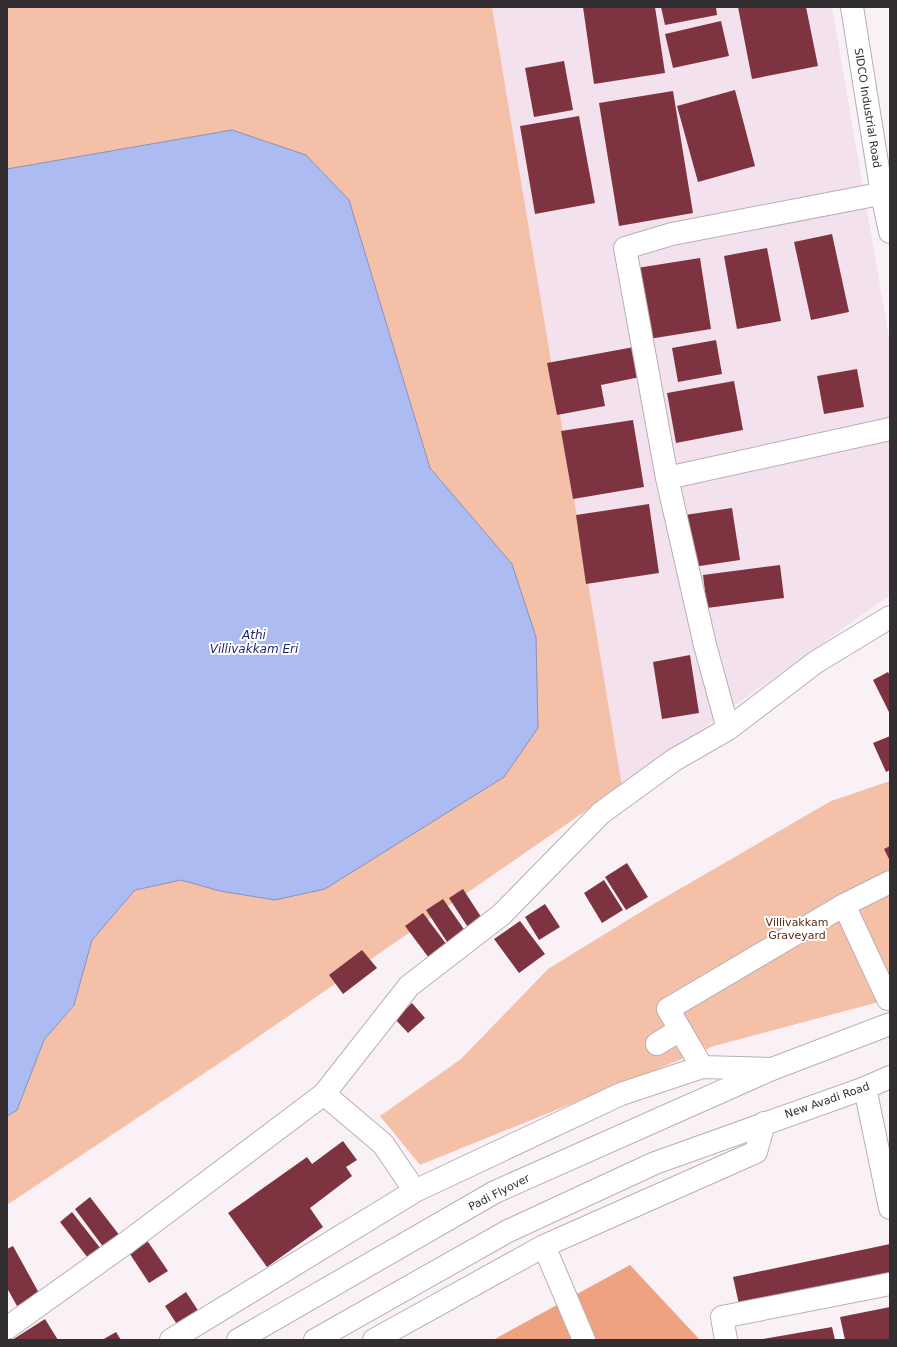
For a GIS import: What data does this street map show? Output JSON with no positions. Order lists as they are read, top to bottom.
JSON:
{
  "streets": {
    "street": ["SIDCO Industrial Road", "New Avadi Road", "Padi Flyover"]
  },
  "water": ["Athi Villivakkam Eri"],
  "parks": ["Villivakkam Graveyard"]
}
